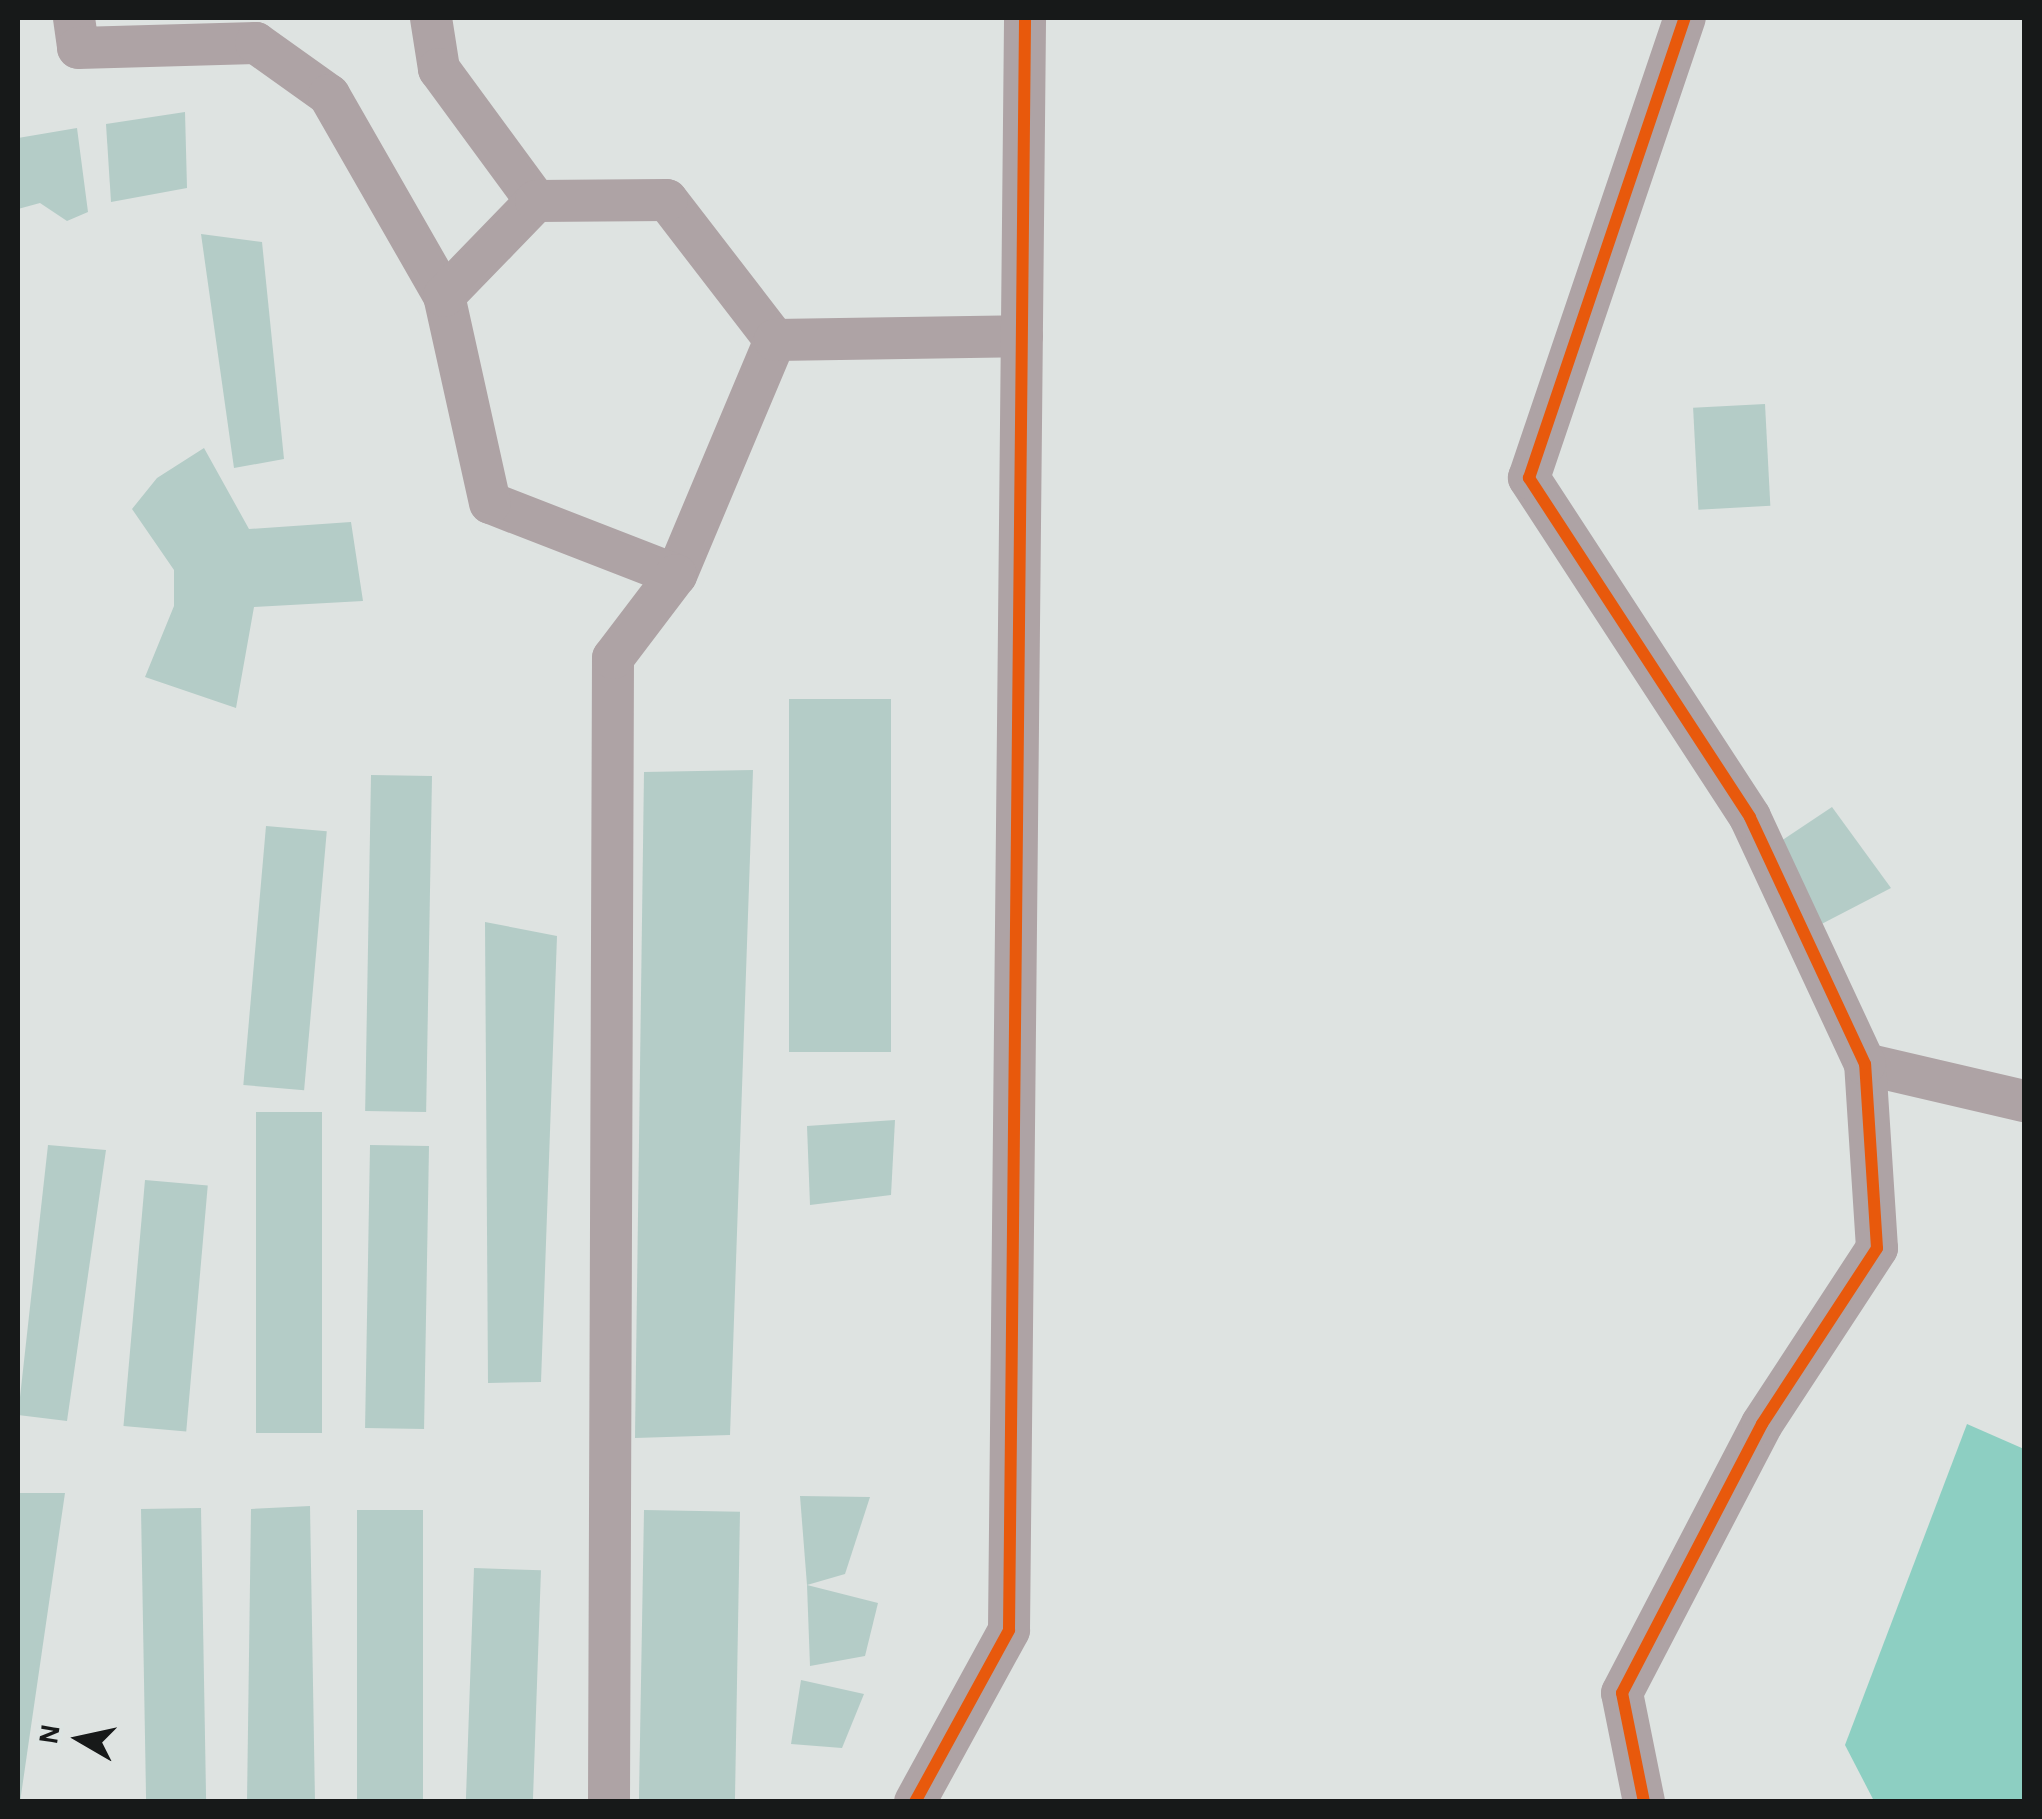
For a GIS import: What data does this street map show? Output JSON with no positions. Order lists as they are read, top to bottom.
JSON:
{
  "north": "left"
}
